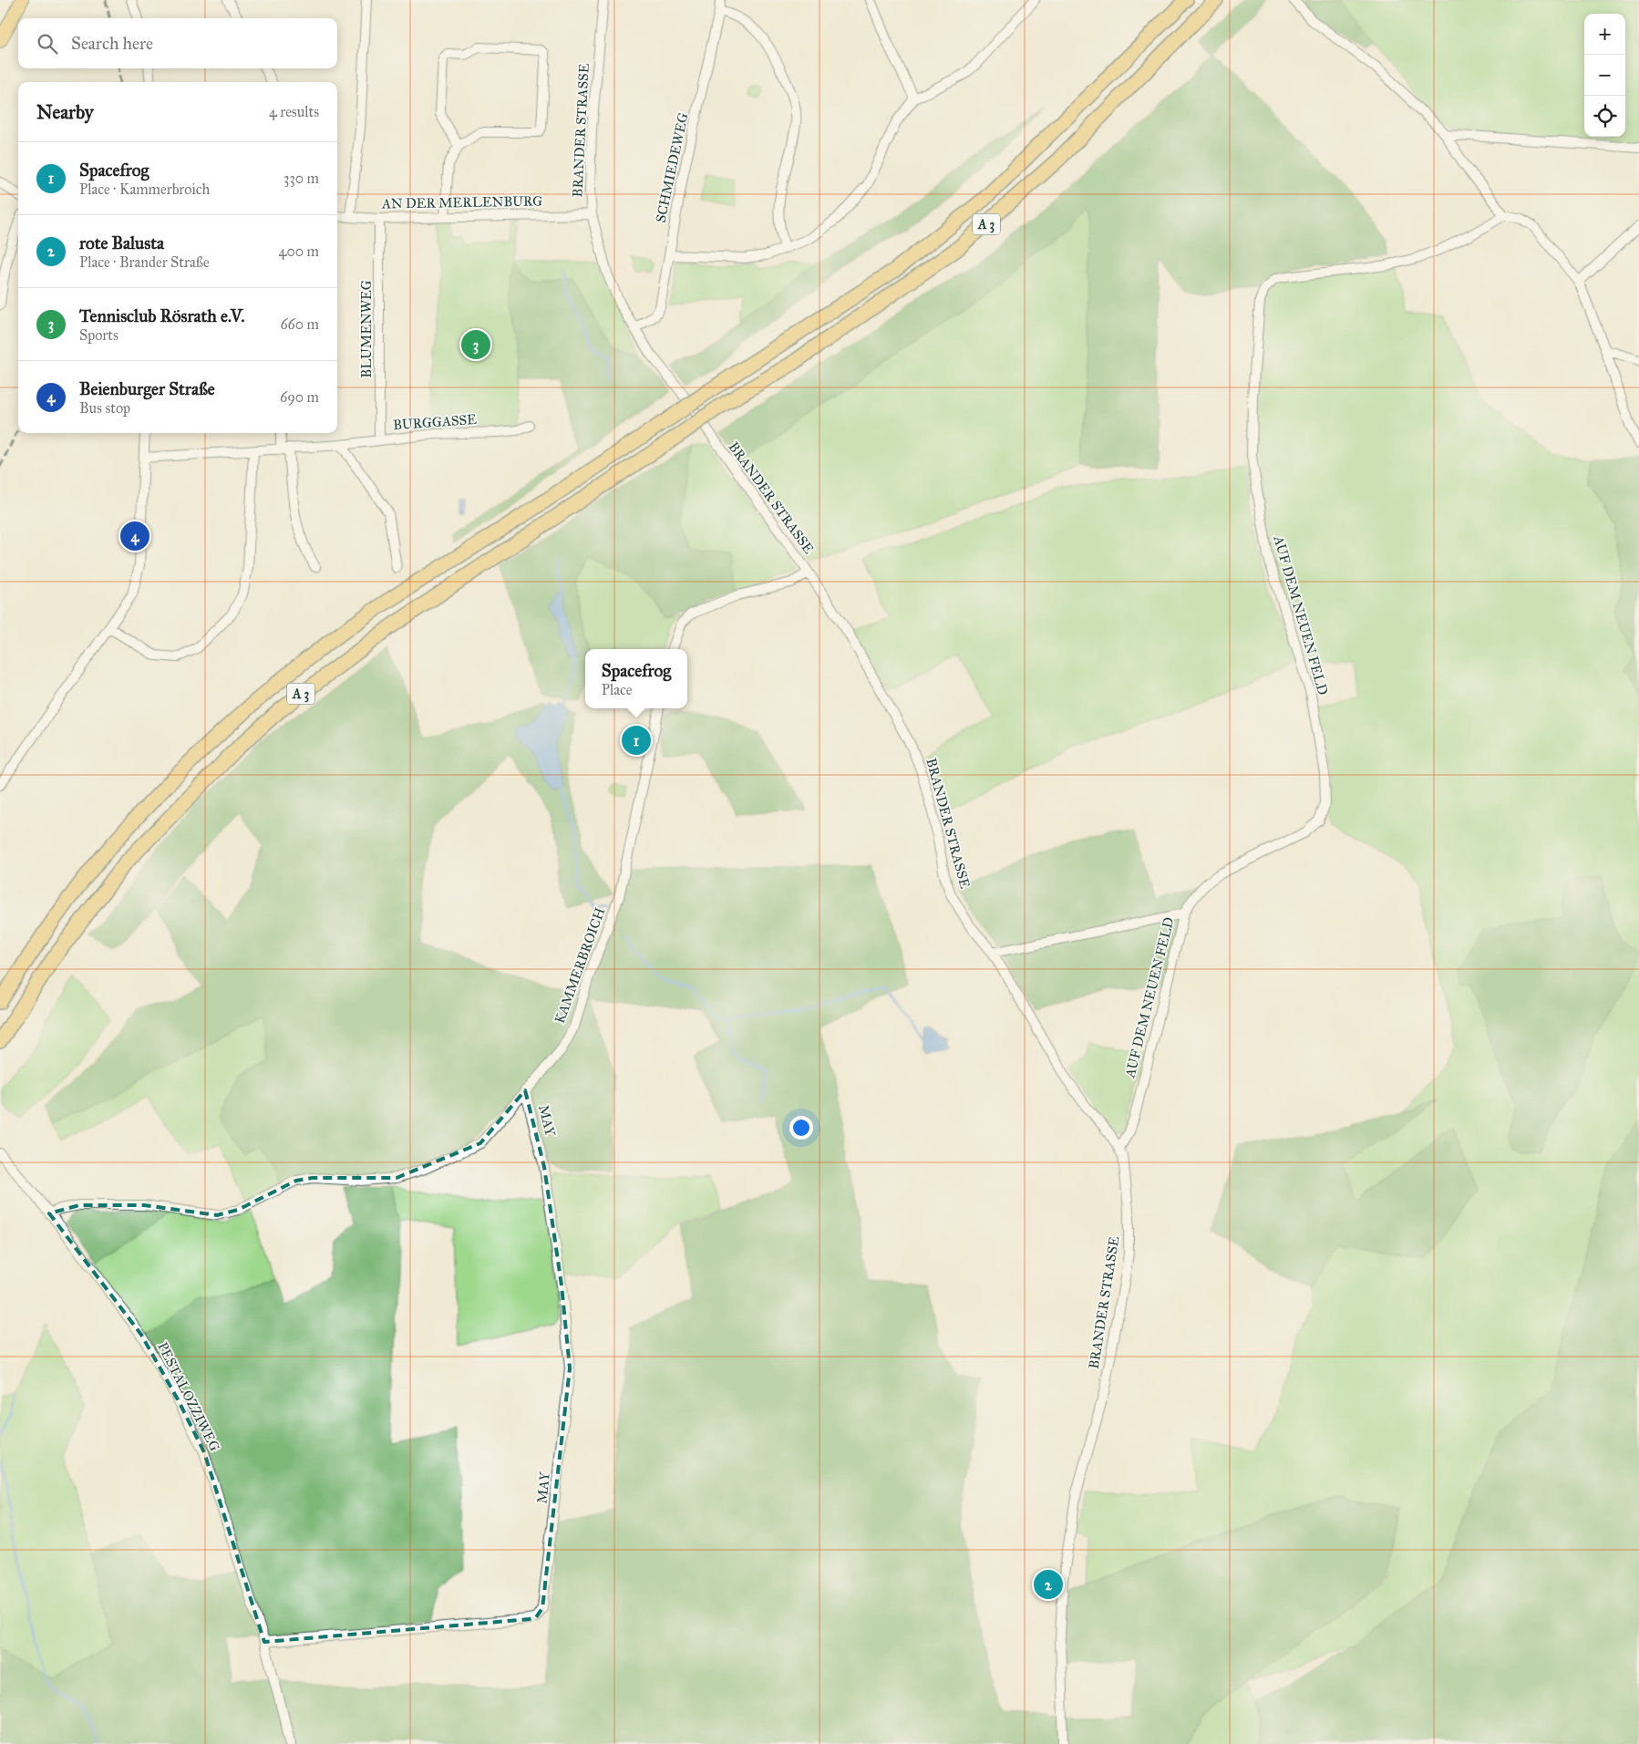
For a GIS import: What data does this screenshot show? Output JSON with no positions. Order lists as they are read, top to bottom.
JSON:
{
  "streets": {
    "highway": ["A 3"],
    "street": [
      "BRANDER STRASSE",
      "SCHMIEDEWEG",
      "AN DER MERLENBURG",
      "BLUMENWEG",
      "BURGGASSE",
      "AUF DEM NEUEN FELD",
      "KAMMERBROICH",
      "MAY",
      "PESTALOZZIWEG"
    ]
  },
  "crossings": [
    ["BRANDER STRASSE", "SCHMIEDEWEG"],
    ["BRANDER STRASSE", "AN DER MERLENBURG"],
    ["BRANDER STRASSE", "AUF DEM NEUEN FELD"],
    ["AN DER MERLENBURG", "BLUMENWEG"],
    ["BLUMENWEG", "BURGGASSE"],
    ["KAMMERBROICH", "MAY"],
    ["KAMMERBROICH", "PESTALOZZIWEG"],
    ["MAY", "PESTALOZZIWEG"]
  ],
  "page": {
    "map_buttons": ["+", "−"],
    "search": "Search here",
    "heading": ["Nearby", "4 results"],
    "list": [
      {
        "mark": "1",
        "name": "Spacefrog",
        "note": "Place · Kammerbroich",
        "value": "330 m"
      },
      {
        "mark": "2",
        "name": "rote Balusta",
        "note": "Place · Brander Straße",
        "value": "400 m"
      },
      {
        "mark": "3",
        "name": "Tennisclub Rösrath e.V.",
        "note": "Sports",
        "value": "660 m"
      },
      {
        "mark": "4",
        "name": "Beienburger Straße",
        "note": "Bus stop",
        "value": "690 m"
      }
    ],
    "pins": [
      "3",
      "4",
      "1",
      "2"
    ],
    "popup": ["Spacefrog", "Place"]
  }
}
